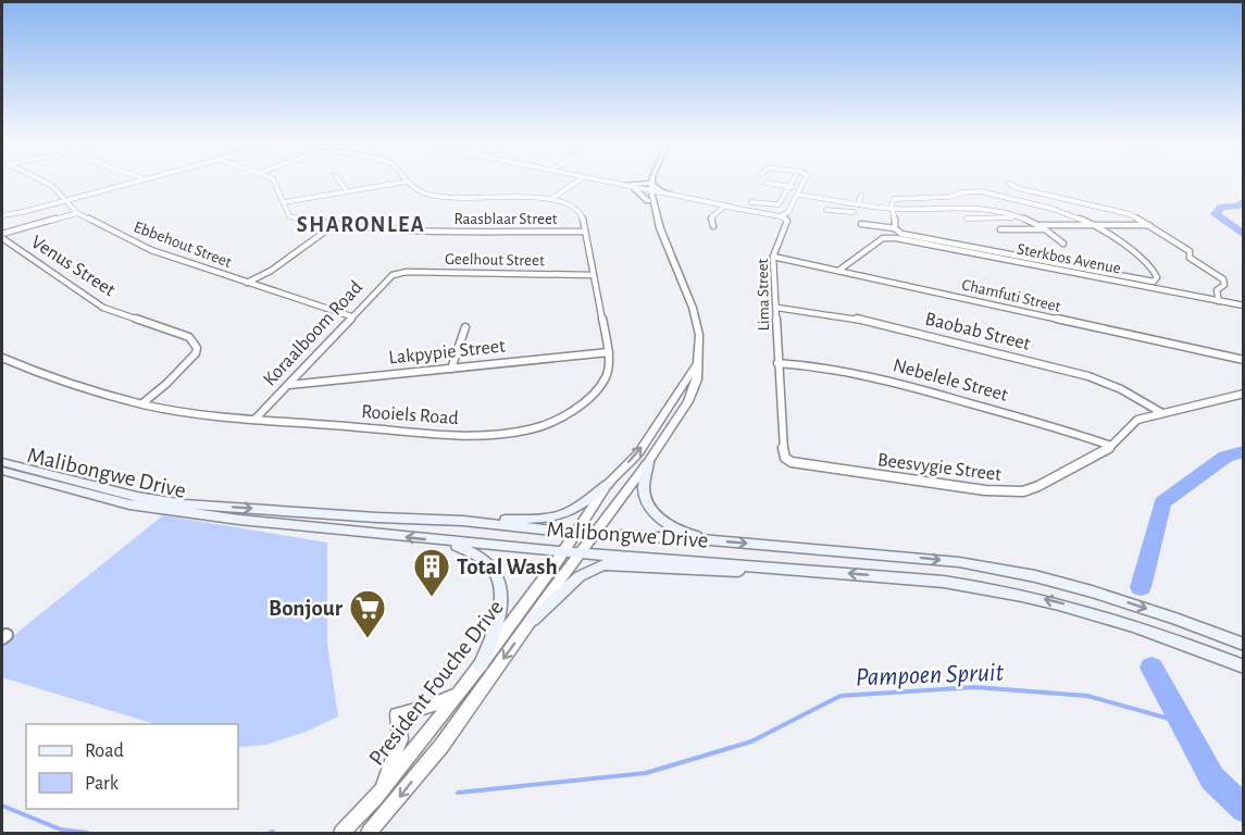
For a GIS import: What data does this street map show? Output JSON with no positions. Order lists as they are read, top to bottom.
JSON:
{
  "streets": {
    "main road": ["Malibongwe Drive"],
    "street": [
      "Raasblaar Street",
      "Ebbehout Street",
      "Sterkbos Avenue",
      "Geelhout Street",
      "Venus Street",
      "Lima Street",
      "Chamfuti Street",
      "Baobab Street",
      "Koraalboom Road",
      "Lakpypie Street",
      "Nebelele Street",
      "Rooiels Road",
      "Beesvygie Street",
      "President Fouche Drive"
    ]
  },
  "crossings": [
    ["Raasblaar Street", "Rooiels Road"],
    ["Ebbehout Street", "Koraalboom Road"],
    ["Sterkbos Avenue", "Chamfuti Street"],
    ["Geelhout Street", "Koraalboom Road"],
    ["Geelhout Street", "Rooiels Road"],
    ["Venus Street", "Rooiels Road"],
    ["Lima Street", "Chamfuti Street"],
    ["Lima Street", "Baobab Street"],
    ["Lima Street", "Nebelele Street"],
    ["Lima Street", "Beesvygie Street"],
    ["Baobab Street", "Beesvygie Street"],
    ["Koraalboom Road", "Lakpypie Street"],
    ["Koraalboom Road", "Rooiels Road"],
    ["Lakpypie Street", "Rooiels Road"],
    ["Nebelele Street", "Beesvygie Street"],
    ["Malibongwe Drive", "President Fouche Drive"]
  ],
  "districts": ["SHARONLEA"],
  "water": ["Pampoen Spruit"],
  "places": {
    "building": ["Total Wash"],
    "supermarket": ["Bonjour"]
  },
  "legend": ["Road", "Park"]
}
